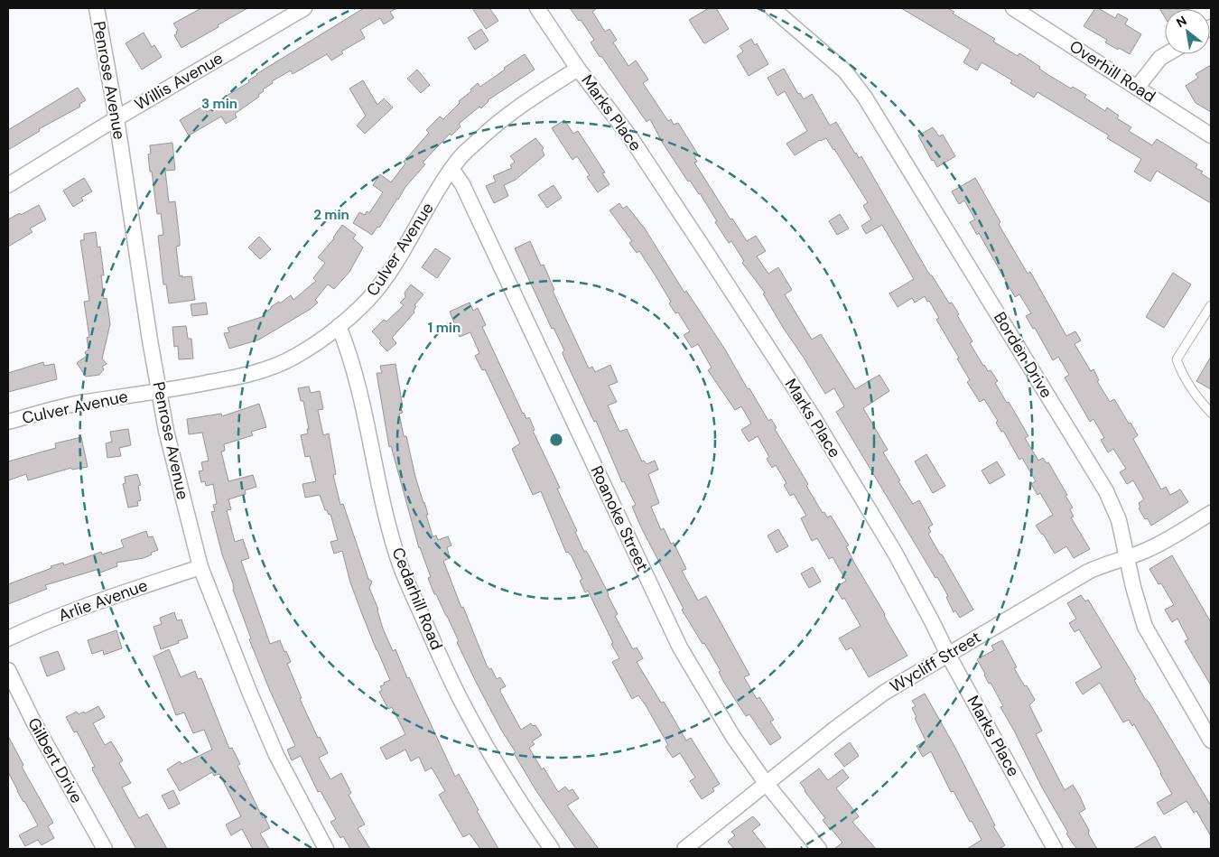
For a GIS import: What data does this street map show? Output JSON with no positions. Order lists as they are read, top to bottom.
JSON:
{
  "streets": {
    "street": [
      "Overhill Road",
      "Penrose Avenue",
      "Willis Avenue",
      "Marks Place",
      "Culver Avenue",
      "Borden Drive",
      "Roanoke Street",
      "Cedarhill Road",
      "Arlie Avenue",
      "Wycliff Street",
      "Gilbert Drive"
    ]
  },
  "crossings": [
    ["Penrose Avenue", "Willis Avenue"],
    ["Penrose Avenue", "Culver Avenue"],
    ["Penrose Avenue", "Arlie Avenue"],
    ["Marks Place", "Culver Avenue"],
    ["Marks Place", "Wycliff Street"],
    ["Culver Avenue", "Roanoke Street"],
    ["Culver Avenue", "Cedarhill Road"],
    ["Borden Drive", "Wycliff Street"],
    ["Roanoke Street", "Wycliff Street"]
  ],
  "north": "top left",
  "rings": ["3 min", "2 min", "1 min"]
}
